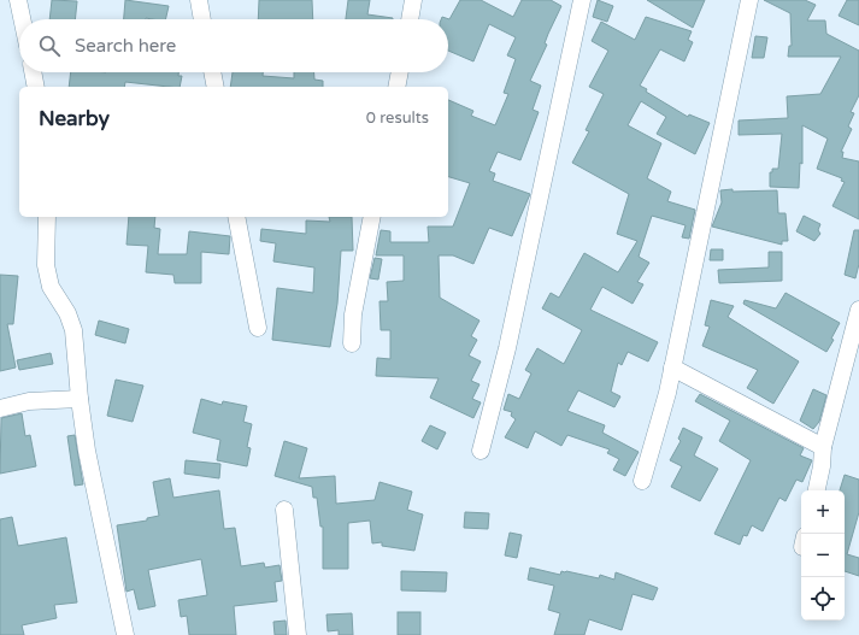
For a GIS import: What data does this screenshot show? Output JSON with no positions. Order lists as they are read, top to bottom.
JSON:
{
  "page": {
    "search": "Search here",
    "heading": ["Nearby", "0 results"],
    "map_buttons": ["+", "−"]
  }
}
